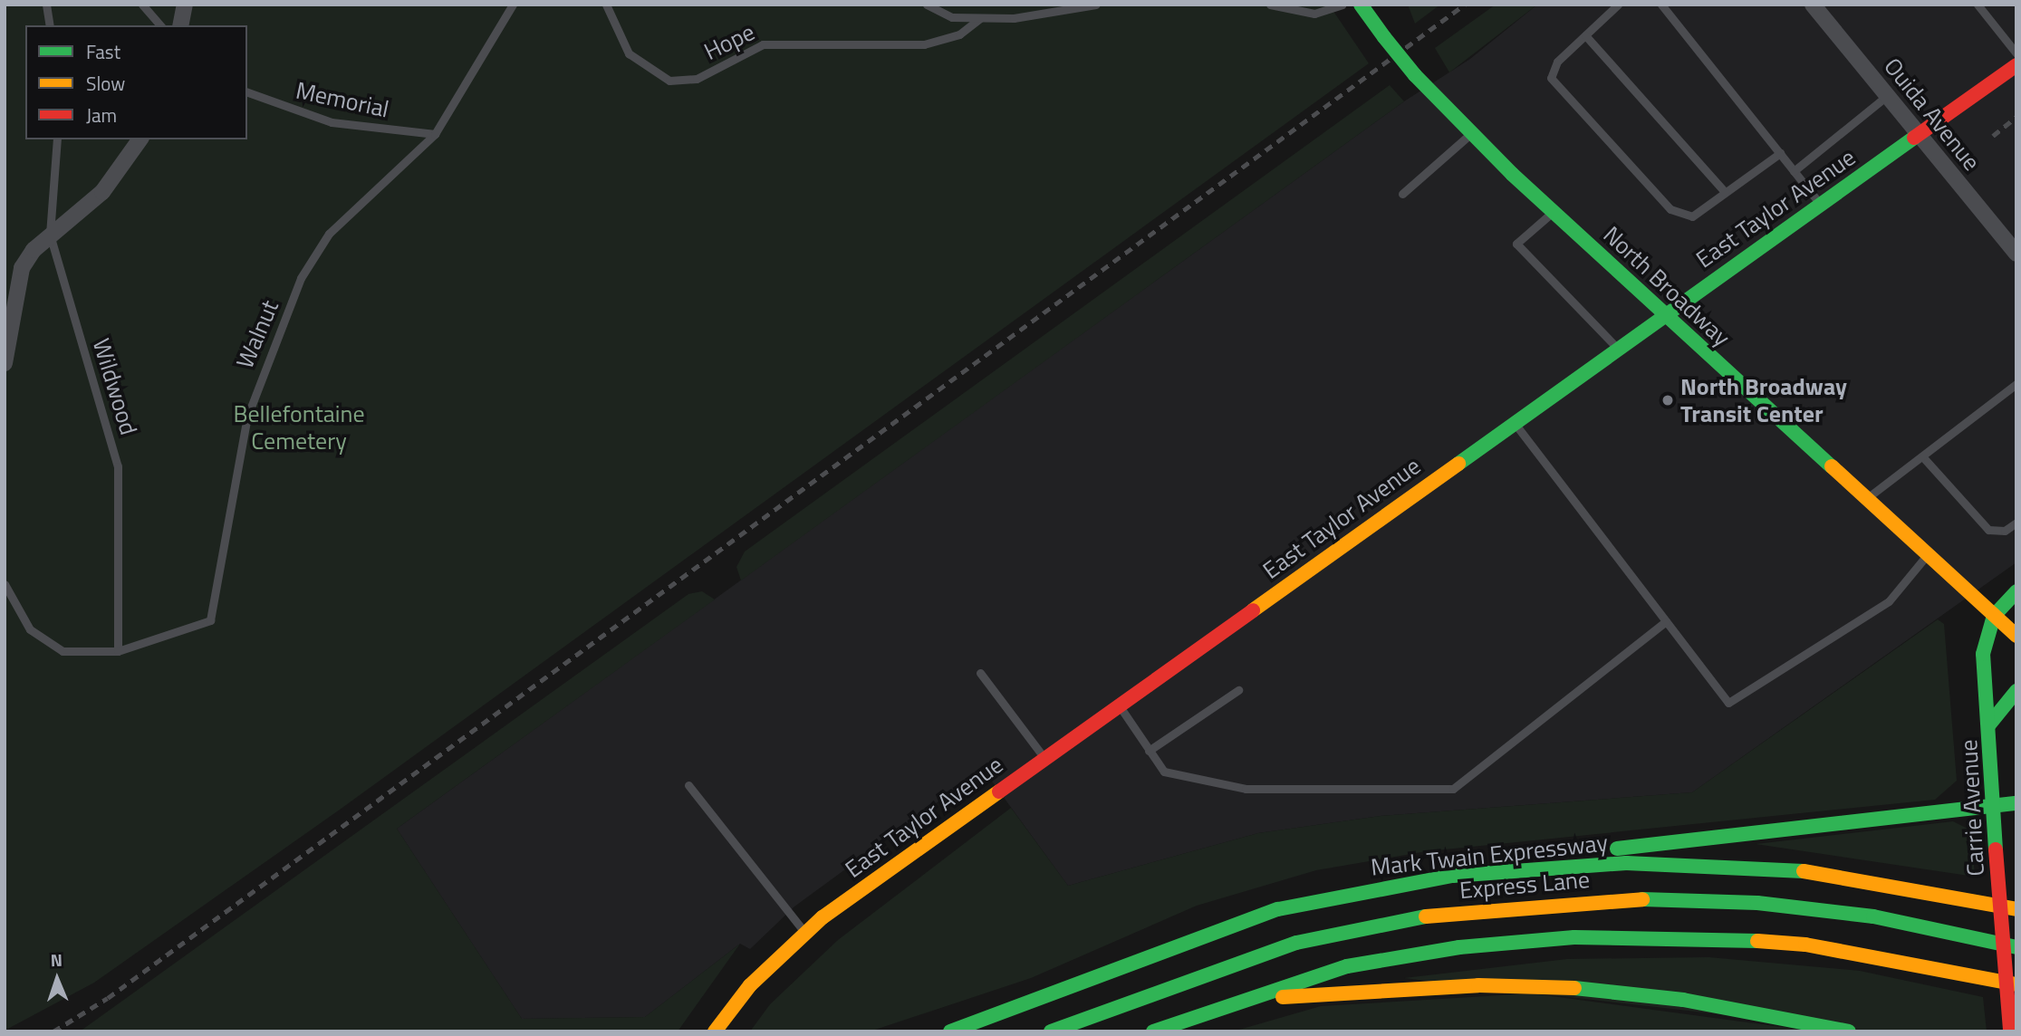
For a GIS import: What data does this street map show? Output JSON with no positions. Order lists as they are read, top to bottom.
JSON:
{
  "streets": {
    "main road": [
      "East Taylor Avenue",
      "North Broadway",
      "Carrie Avenue",
      "Mark Twain Expressway",
      "Express Lane"
    ],
    "street": ["Ouida Avenue"],
    "lane": [
      "Hope",
      "Memorial",
      "Walnut",
      "Wildwood"
    ]
  },
  "crossings": [
    ["Memorial", "Walnut"],
    ["Ouida Avenue", "East Taylor Avenue"],
    ["East Taylor Avenue", "North Broadway"],
    ["North Broadway", "Carrie Avenue"],
    ["Walnut", "Wildwood"]
  ],
  "parks": ["Bellefontaine Cemetery"],
  "places": ["North Broadway Transit Center"],
  "legend": ["Fast", "Slow", "Jam"],
  "north": "top"
}
